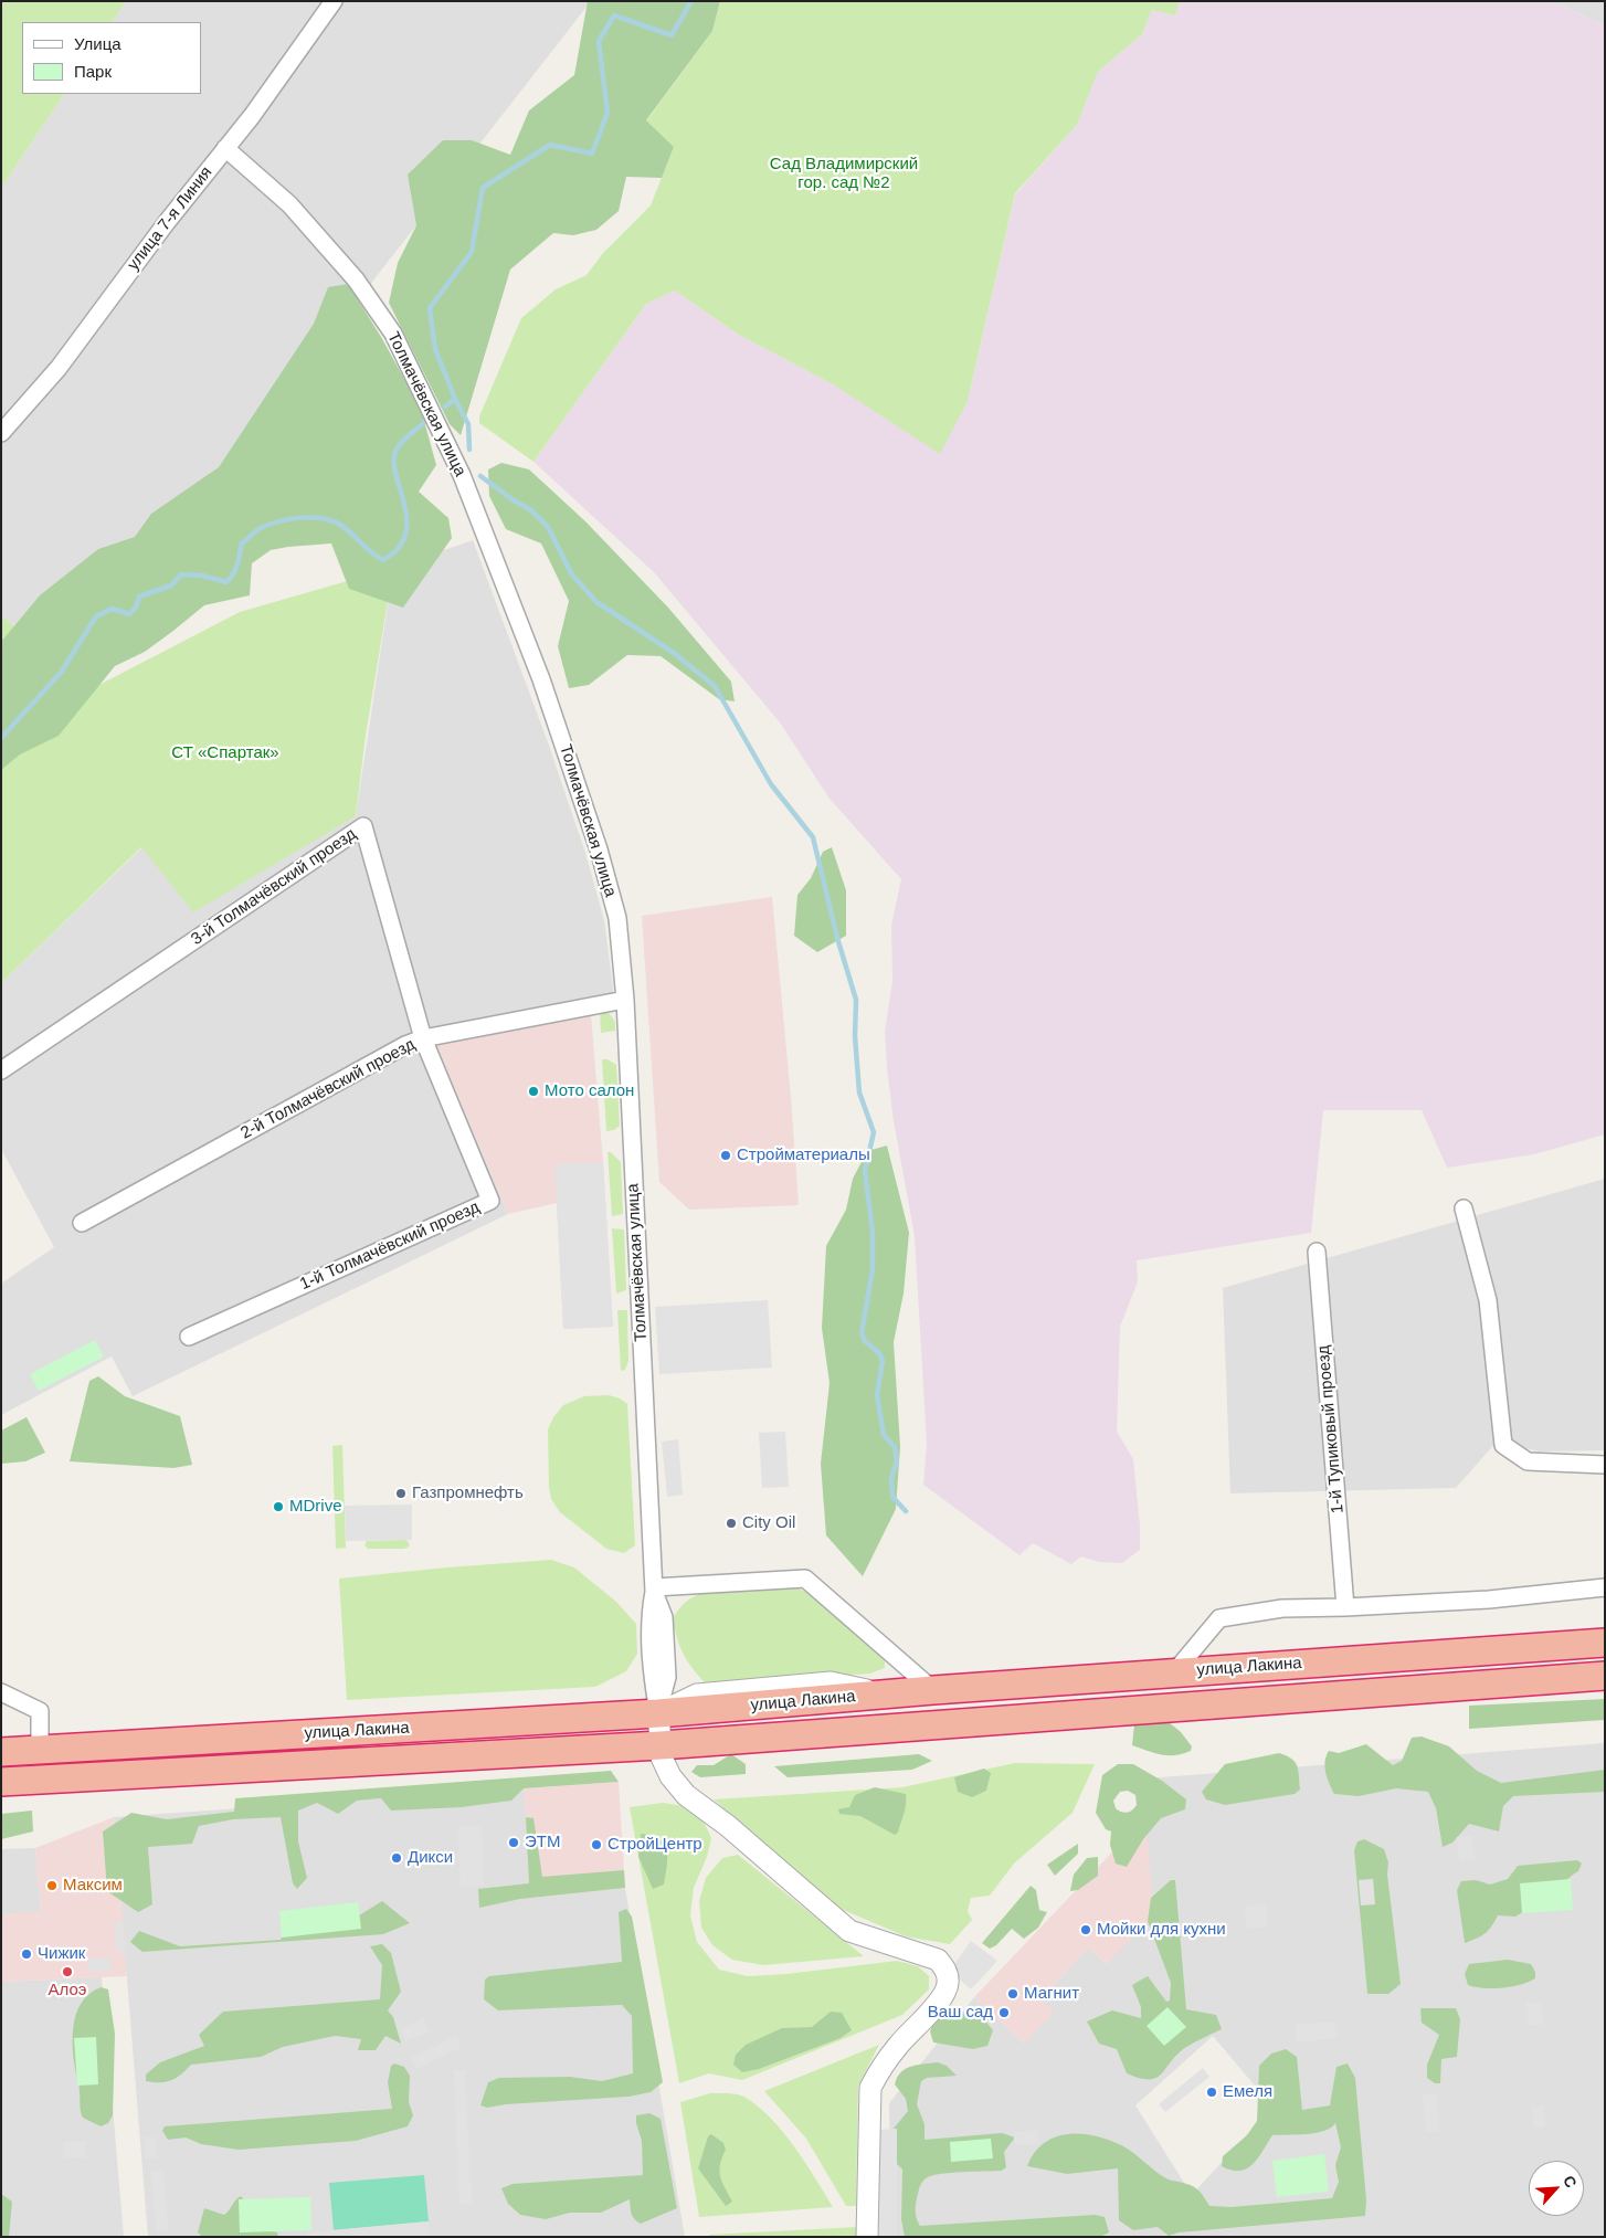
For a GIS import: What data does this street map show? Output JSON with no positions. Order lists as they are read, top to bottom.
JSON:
{
  "streets": {
    "highway": ["улица Лакина"],
    "street": [
      "улица 7-я Линия",
      "Толмачёвская улица",
      "3-й Толмачёвский проезд",
      "2-й Толмачёвский проезд",
      "1-й Толмачёвский проезд",
      "1-й Тупиковый проезд"
    ]
  },
  "crossings": [
    ["улица 7-я Линия", "Толмачёвская улица"],
    ["Толмачёвская улица", "2-й Толмачёвский проезд"],
    ["Толмачёвская улица", "улица Лакина"],
    ["3-й Толмачёвский проезд", "2-й Толмачёвский проезд"],
    ["3-й Толмачёвский проезд", "1-й Толмачёвский проезд"],
    ["2-й Толмачёвский проезд", "1-й Толмачёвский проезд"]
  ],
  "parks": ["Сад Владимирский гор. сад №2", "СТ «Спартак»"],
  "places": [
    "Мото салон",
    "Стройматериалы",
    "Газпромнефть",
    "MDrive",
    "City Oil",
    "ЭТМ",
    "СтройЦентр",
    "Дикси",
    "Максим",
    "Мойки для кухни",
    "Чижик",
    "Алоэ",
    "Магнит",
    "Ваш сад",
    "Емеля"
  ],
  "legend": ["Улица", "Парк"],
  "north": "top right"
}
